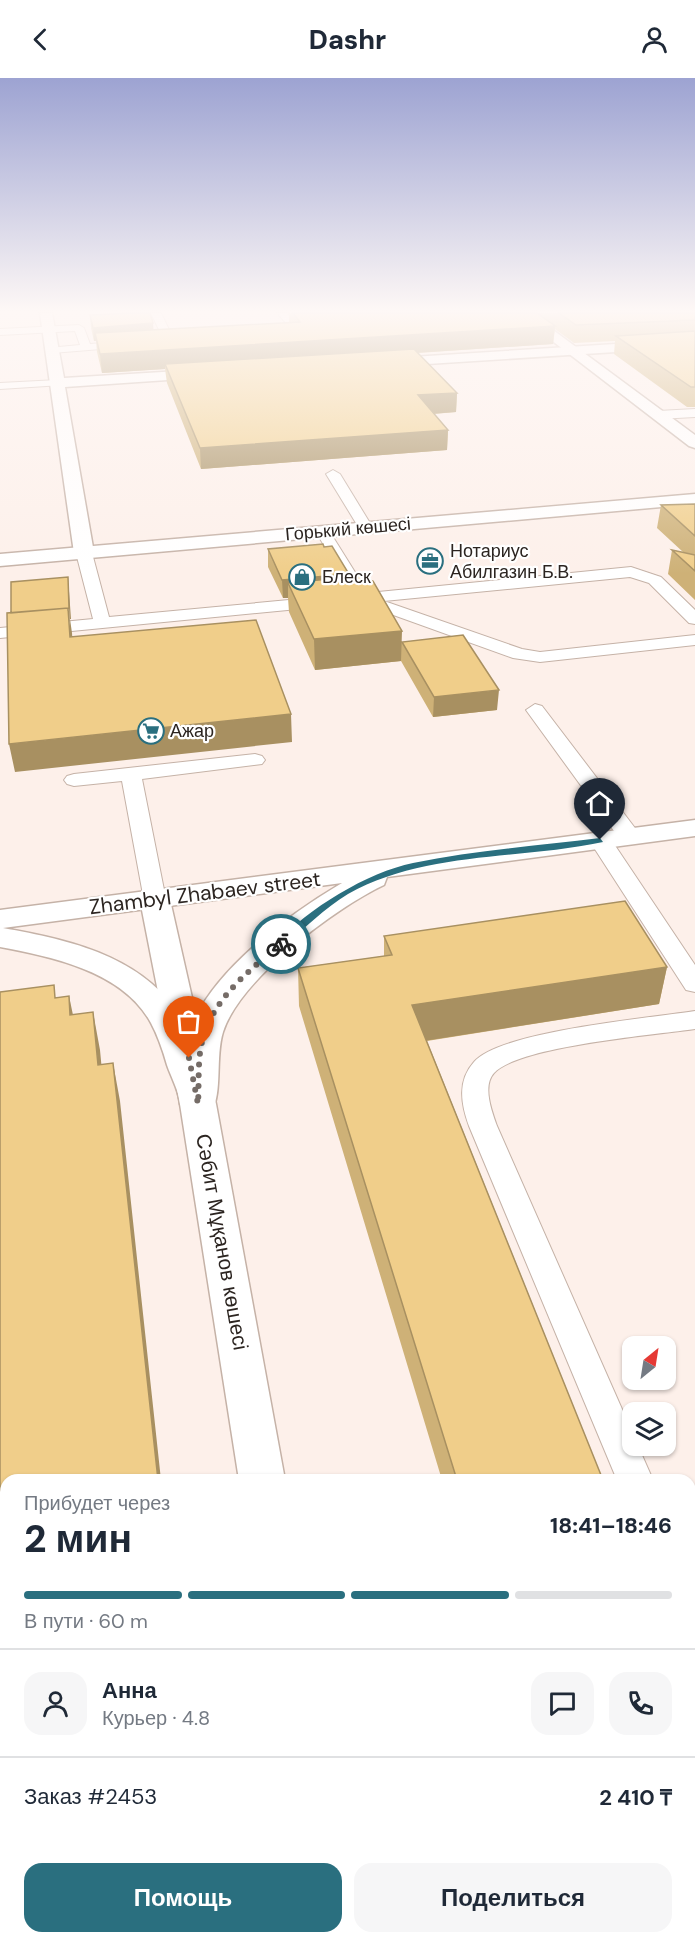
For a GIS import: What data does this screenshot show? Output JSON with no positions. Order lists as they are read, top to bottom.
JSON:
{
  "streets": {
    "street": ["Горький көшесі", "Zhambyl Zhabaev street", "Сәбит Мұқанов көшесі"]
  },
  "crossings": [
    ["Zhambyl Zhabaev street", "Сәбит Мұқанов көшесі"]
  ],
  "places": {
    "office": ["Нотариус Абилгазин Б.В."],
    "shop": ["Блеск"],
    "supermarket": ["Ажар"]
  },
  "north": "top right",
  "page": {
    "header": "Dashr",
    "heading": ["2 мин", "Прибудет через", "18:41–18:46"],
    "panel": [
      "Анна",
      "Курьер · 4.8",
      "Заказ #2453",
      "2 410 ₸"
    ],
    "bar": "В пути · 60 m",
    "buttons": ["Помощь", "Поделиться"]
  }
}
